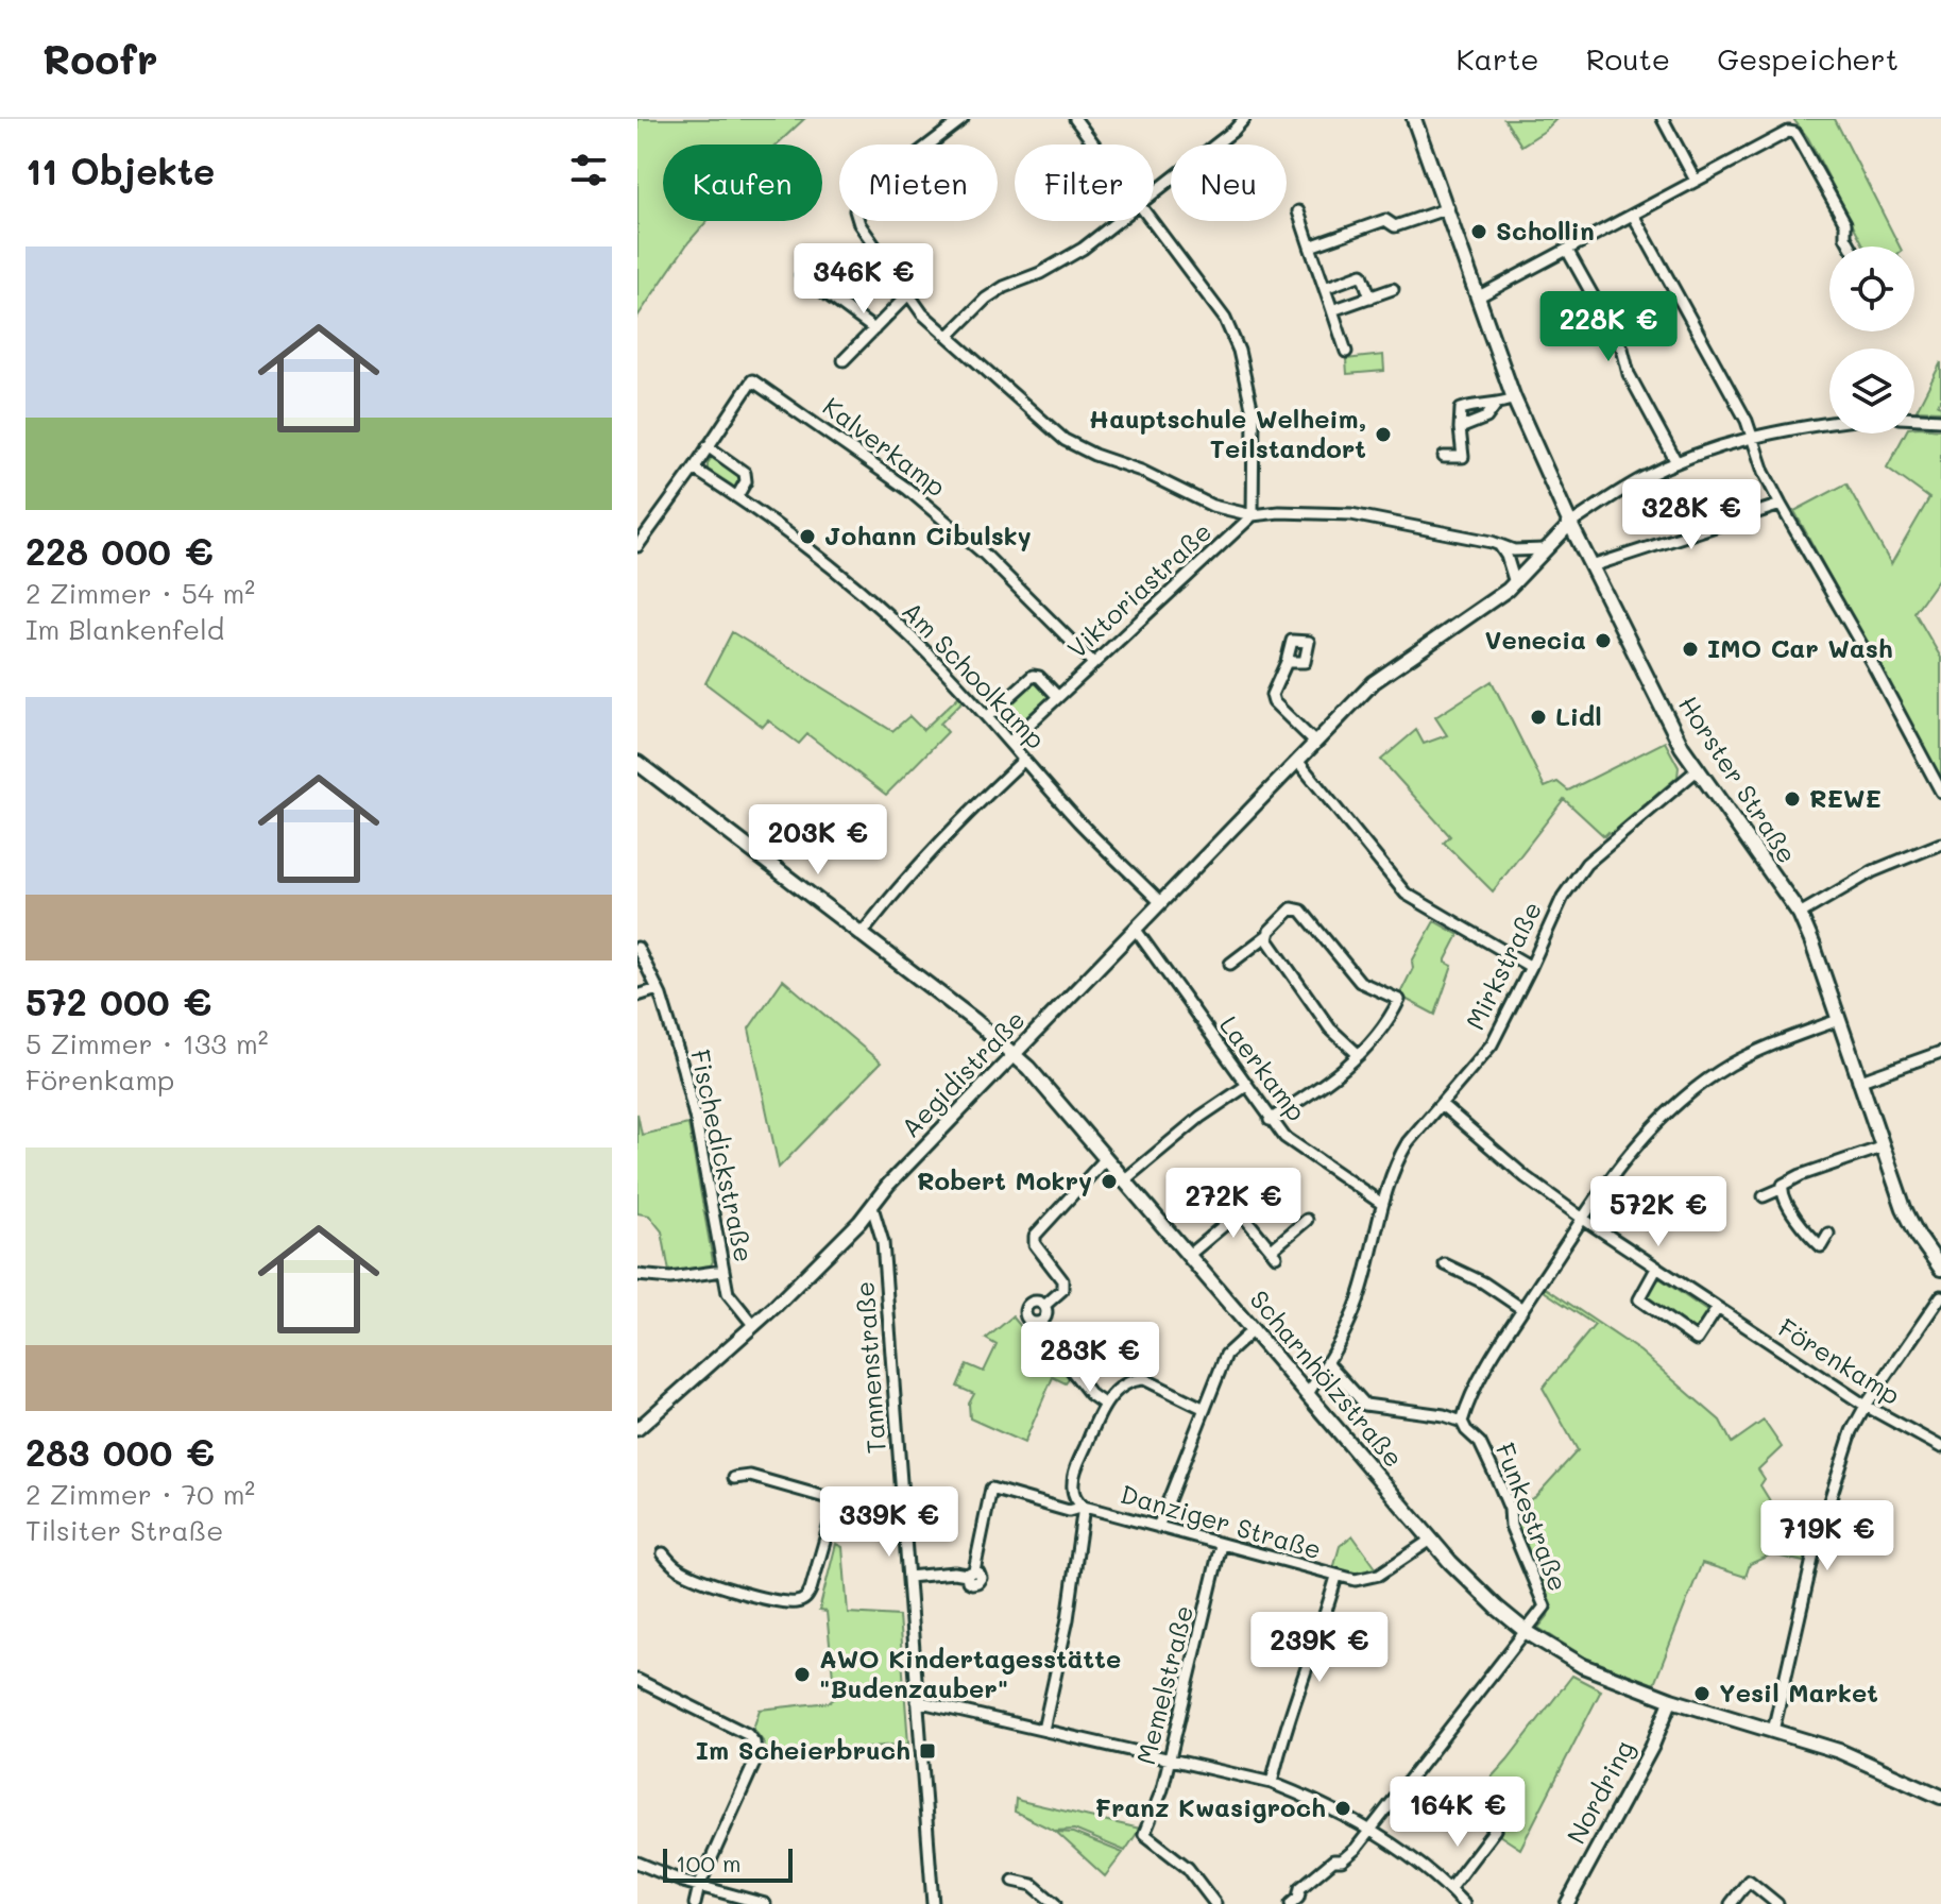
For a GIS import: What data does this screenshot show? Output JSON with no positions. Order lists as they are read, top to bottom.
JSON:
{
  "streets": {
    "main road": ["Horster Straße", "Scharnhölzstraße"],
    "street": [
      "Kalverkamp",
      "Viktoriastraße",
      "Am Schoolkamp",
      "Mirkstraße",
      "Laerkamp",
      "Aegidistraße",
      "Fischedickstraße",
      "Förenkamp",
      "Tannenstraße",
      "Funkestraße",
      "Danziger Straße",
      "Memelstraße",
      "Nordring"
    ]
  },
  "crossings": [
    ["Kalverkamp", "Viktoriastraße"],
    ["Viktoriastraße", "Am Schoolkamp"],
    ["Am Schoolkamp", "Aegidistraße"],
    ["Horster Straße", "Mirkstraße"],
    ["Horster Straße", "Aegidistraße"],
    ["Mirkstraße", "Laerkamp"],
    ["Mirkstraße", "Förenkamp"],
    ["Mirkstraße", "Scharnhölzstraße"],
    ["Laerkamp", "Aegidistraße"],
    ["Aegidistraße", "Fischedickstraße"],
    ["Aegidistraße", "Tannenstraße"],
    ["Aegidistraße", "Scharnhölzstraße"],
    ["Tannenstraße", "Danziger Straße"],
    ["Scharnhölzstraße", "Funkestraße"],
    ["Scharnhölzstraße", "Danziger Straße"],
    ["Scharnhölzstraße", "Nordring"],
    ["Danziger Straße", "Memelstraße"]
  ],
  "places": {
    "other": [
      "Schollin",
      "Hauptschule Welheim, Teilstandort",
      "Johann Cibulsky",
      "Venecia",
      "IMO Car Wash",
      "Lidl",
      "REWE",
      "Robert Mokry",
      "AWO Kindertagesstätte \"Budenzauber\"",
      "Yesil Market",
      "Franz Kwasigroch"
    ],
    "transit": ["Im Scheierbruch"]
  },
  "scale_bar": "100 m",
  "page": {
    "header": "Roofr",
    "nav": ["Karte", "Route", "Gespeichert"],
    "heading": "11 Objekte",
    "chip": [
      "Kaufen",
      "Mieten",
      "Filter",
      "Neu"
    ],
    "list": [
      {
        "name": "228 000 €",
        "note": "2 Zimmer · 54 m² · Im Blankenfeld"
      },
      {
        "name": "572 000 €",
        "note": "5 Zimmer · 133 m² · Förenkamp"
      },
      {
        "name": "283 000 €",
        "note": "2 Zimmer · 70 m² · Tilsiter Straße"
      }
    ],
    "price": [
      "346K €",
      "228K €",
      "328K €",
      "203K €",
      "272K €",
      "572K €",
      "283K €",
      "339K €",
      "719K €",
      "239K €",
      "164K €"
    ],
    "scale": "100 m"
  }
}
